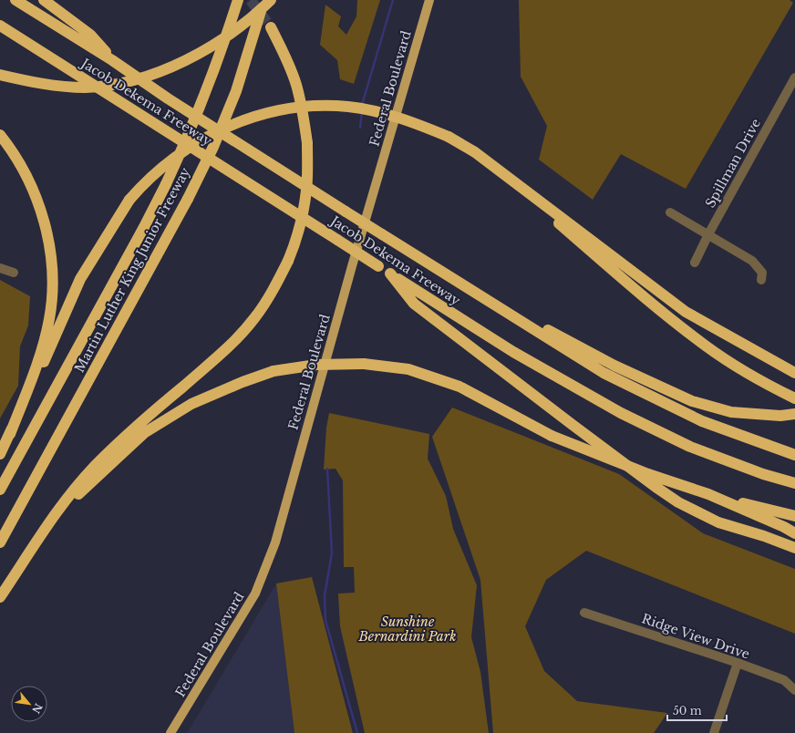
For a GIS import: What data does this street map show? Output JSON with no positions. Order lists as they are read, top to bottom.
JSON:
{
  "streets": {
    "highway": ["Jacob Dekema Freeway", "Martin Luther King Junior Freeway"],
    "main road": ["Federal Boulevard"],
    "street": ["Spillman Drive", "Ridge View Drive"]
  },
  "parks": ["Sunshine Bernardini Park"],
  "scale_bar": "50 m",
  "north": "bottom right"
}
